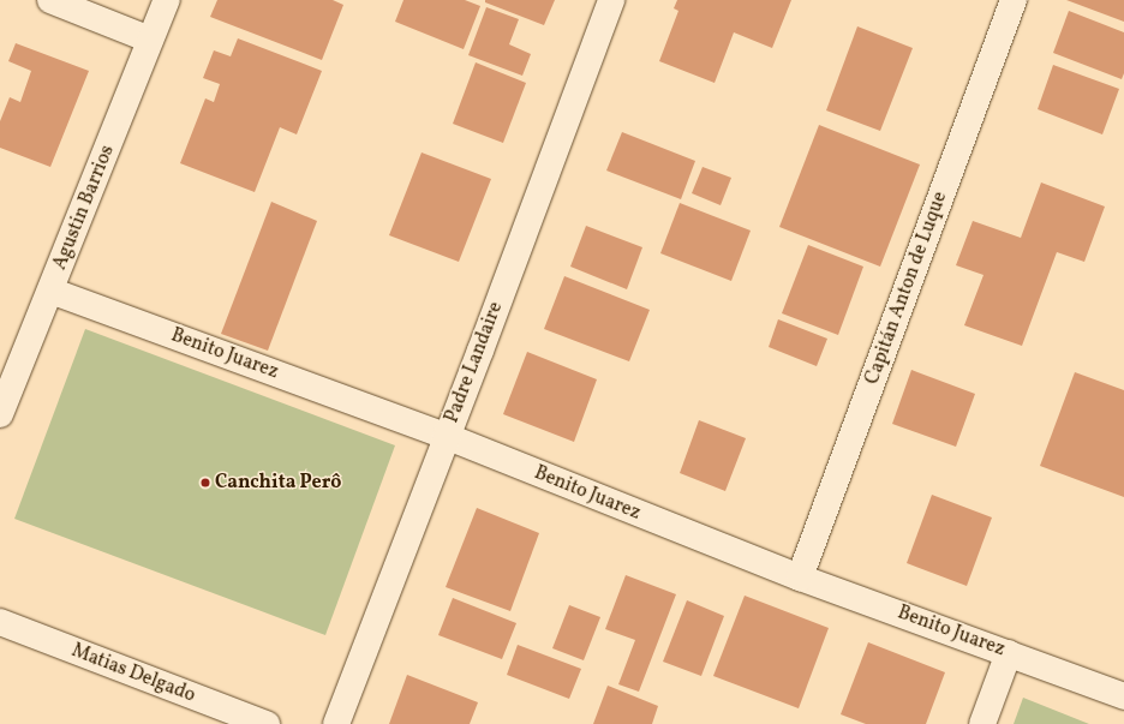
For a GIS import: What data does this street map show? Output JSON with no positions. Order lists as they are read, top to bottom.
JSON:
{
  "streets": {
    "street": [
      "Agustin Barrios",
      "Capitán Anton de Luque",
      "Benito Juarez",
      "Padre Landaire",
      "Matias Delgado"
    ]
  },
  "crossings": [
    ["Agustin Barrios", "Benito Juarez"],
    ["Capitán Anton de Luque", "Benito Juarez"],
    ["Benito Juarez", "Padre Landaire"]
  ],
  "places": ["Canchita Perô"]
}
